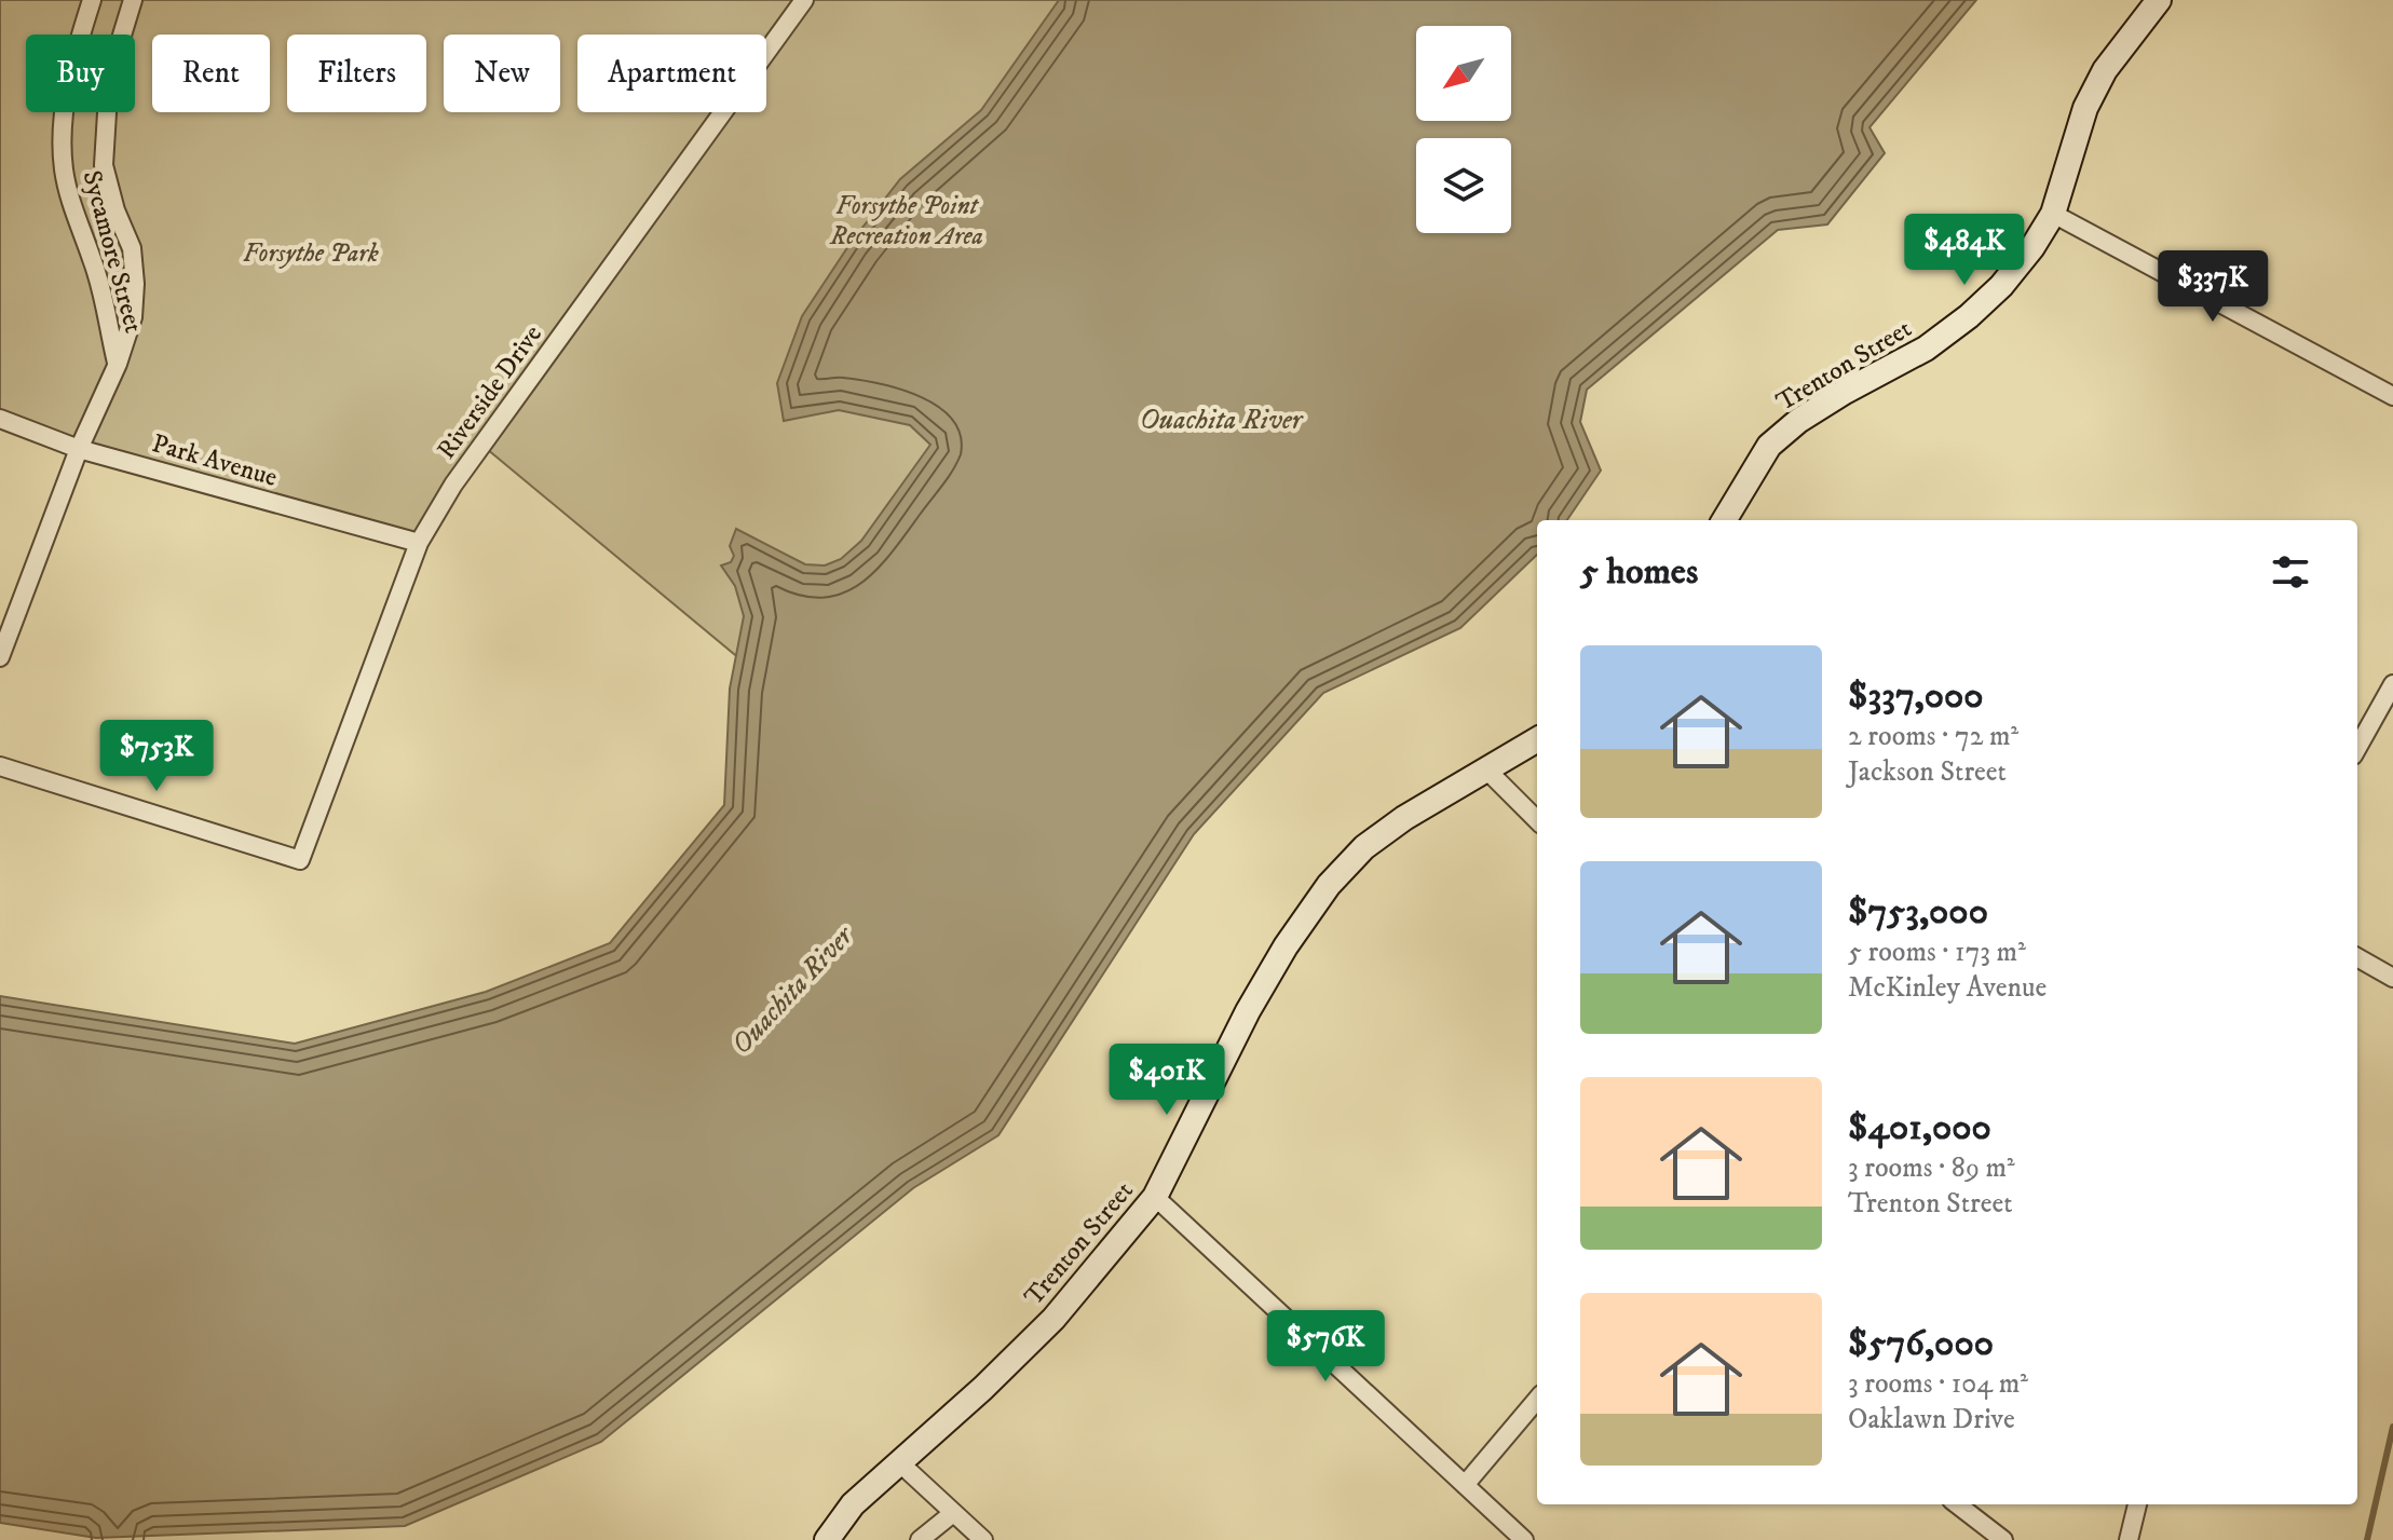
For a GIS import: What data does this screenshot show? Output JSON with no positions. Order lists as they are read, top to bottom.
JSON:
{
  "streets": {
    "street": [
      "Sycamore Street",
      "Trenton Street",
      "Riverside Drive",
      "Park Avenue"
    ]
  },
  "crossings": [
    ["Sycamore Street", "Park Avenue"],
    ["Riverside Drive", "Park Avenue"]
  ],
  "water": ["Ouachita River"],
  "parks": ["Forsythe Point Recreation Area", "Forsythe Park"],
  "north": "bottom left",
  "page": {
    "chip": [
      "Buy",
      "Rent",
      "Filters",
      "New",
      "Apartment"
    ],
    "price": [
      "$484K",
      "$337K",
      "$753K",
      "$401K",
      "$576K"
    ],
    "heading": "5 homes",
    "list": [
      {
        "name": "$337,000",
        "note": "2 rooms · 72 m² · Jackson Street"
      },
      {
        "name": "$753,000",
        "note": "5 rooms · 173 m² · McKinley Avenue"
      },
      {
        "name": "$401,000",
        "note": "3 rooms · 89 m² · Trenton Street"
      },
      {
        "name": "$576,000",
        "note": "3 rooms · 104 m² · Oaklawn Drive"
      }
    ]
  }
}
